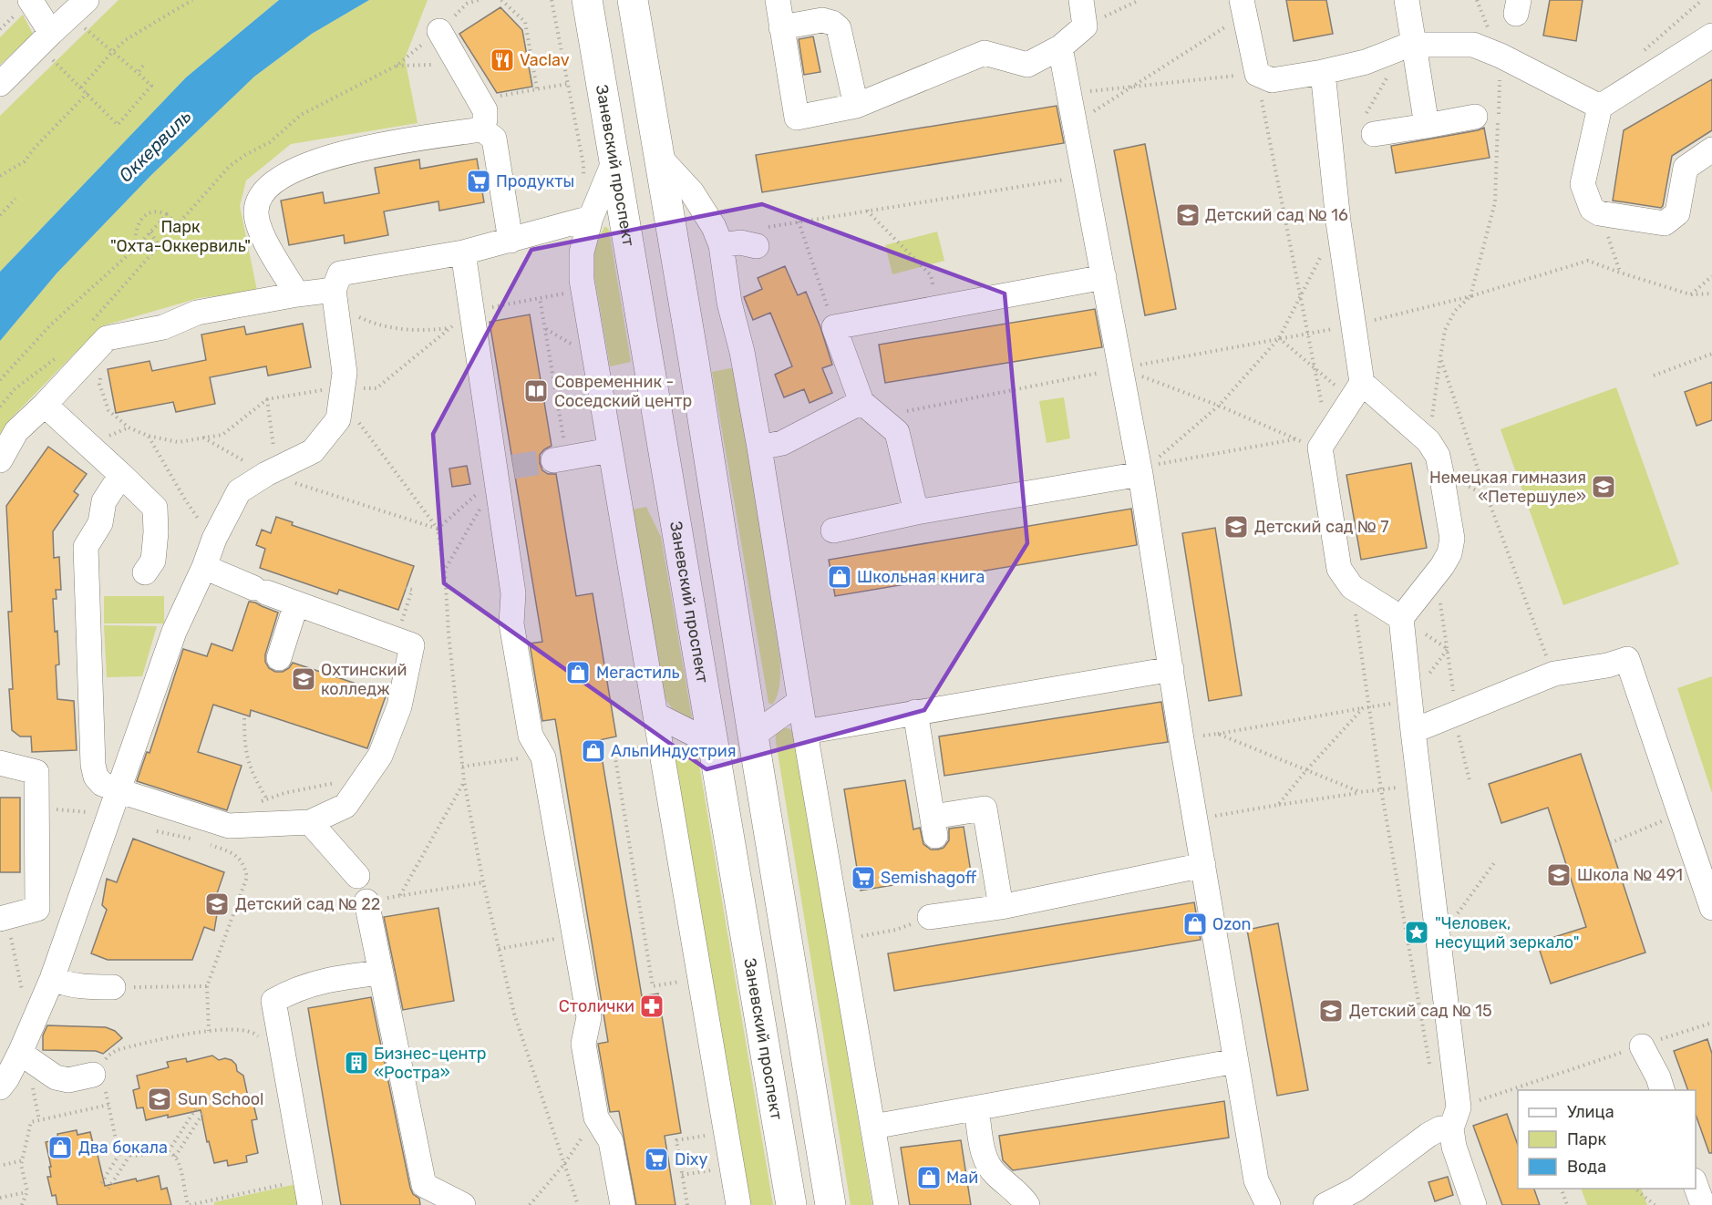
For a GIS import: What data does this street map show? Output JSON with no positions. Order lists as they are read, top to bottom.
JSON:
{
  "streets": {
    "main road": ["Заневский проспект"]
  },
  "water": ["Оккервиль"],
  "parks": ["Парк \"Охта-Оккервиль\""],
  "places": {
    "restaurant": ["Vaclav"],
    "supermarket": ["Продукты", "Semishagoff", "Dixy"],
    "school or university": [
      "Детский сад № 16",
      "Немецкая гимназия «Петершуле»",
      "Детский сад № 7",
      "Охтинский колледж",
      "Школа № 491",
      "Детский сад № 22",
      "Детский сад № 15",
      "Sun School"
    ],
    "library": ["Современник - Соседский центр"],
    "shop": [
      "Школьная книга",
      "Мегастиль",
      "АльпИндустрия",
      "Ozon",
      "Два бокала",
      "Май"
    ],
    "place": ["\"Человек, несущий зеркало\""],
    "pharmacy": ["Столички"],
    "building": ["Бизнес-центр «Ростра»"]
  },
  "legend": ["Улица", "Парк", "Вода"]
}
